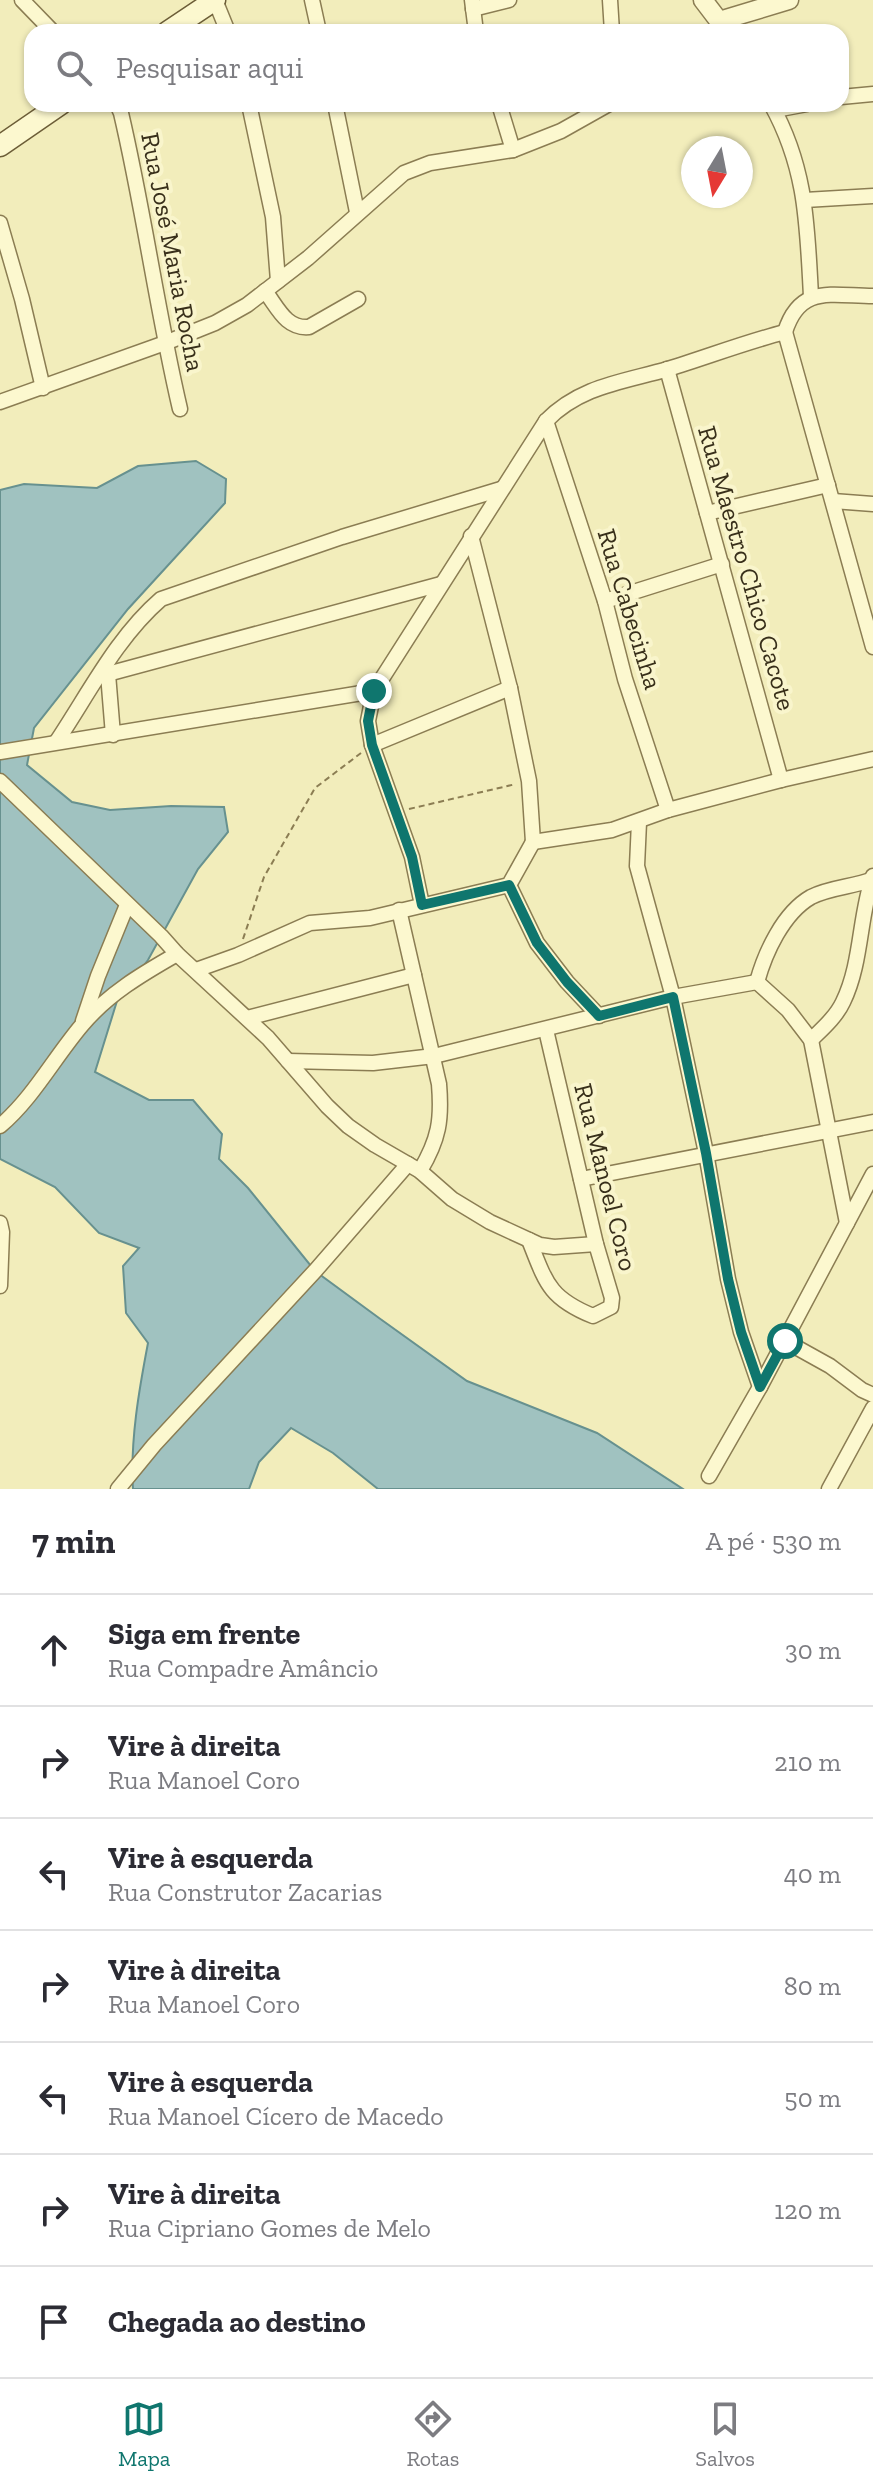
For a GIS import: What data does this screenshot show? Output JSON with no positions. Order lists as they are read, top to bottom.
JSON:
{
  "streets": {
    "street": [
      "Rua José Maria Rocha",
      "Rua Maestro Chico Cacote",
      "Rua Cabecinha",
      "Rua Manoel Coro"
    ]
  },
  "north": "bottom",
  "page": {
    "search": "Pesquisar aqui",
    "heading": ["7 min", "A pé · 530 m"],
    "list": [
      ["Siga em frente", "Rua Compadre Amâncio", "30 m"],
      ["Vire à direita", "Rua Manoel Coro", "210 m"],
      ["Vire à esquerda", "Rua Construtor Zacarias", "40 m"],
      ["Vire à direita", "Rua Manoel Coro", "80 m"],
      ["Vire à esquerda", "Rua Manoel Cícero de Macedo", "50 m"],
      ["Vire à direita", "Rua Cipriano Gomes de Melo", "120 m"],
      "Chegada ao destino"
    ],
    "nav": ["Mapa", "Rotas", "Salvos"]
  }
}
